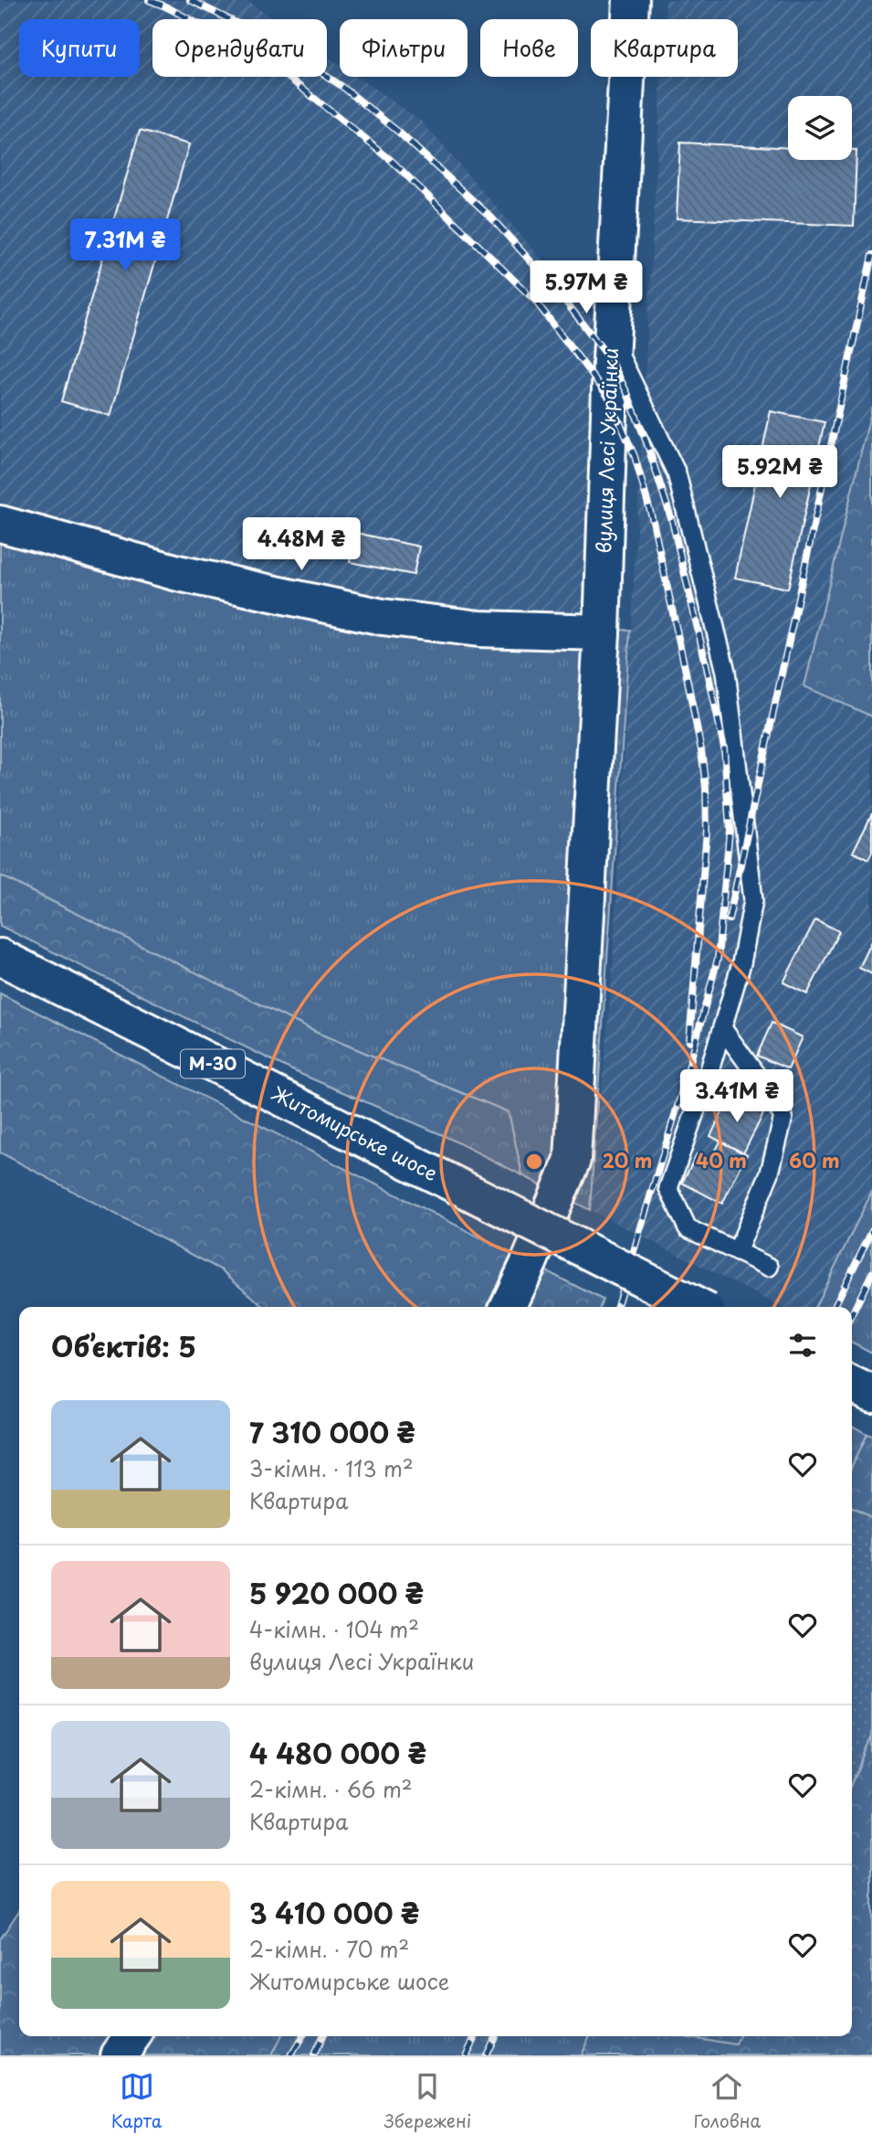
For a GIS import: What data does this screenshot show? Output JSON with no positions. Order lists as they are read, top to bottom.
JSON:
{
  "streets": {
    "main road": ["вулиця Лесі Українки", "М-30", "Житомирське шосе"]
  },
  "page": {
    "chip": [
      "Купити",
      "Орендувати",
      "Фільтри",
      "Нове",
      "Квартира"
    ],
    "price": [
      "7.31M ₴",
      "5.97M ₴",
      "5.92M ₴",
      "4.48M ₴",
      "3.41M ₴"
    ],
    "heading": "Об’єктів: 5",
    "list": [
      {
        "name": "7 310 000 ₴",
        "note": "3-кімн. · 113 m² · Квартира"
      },
      {
        "name": "5 920 000 ₴",
        "note": "4-кімн. · 104 m² · вулиця Лесі Українки"
      },
      {
        "name": "4 480 000 ₴",
        "note": "2-кімн. · 66 m² · Квартира"
      },
      {
        "name": "3 410 000 ₴",
        "note": "2-кімн. · 70 m² · Житомирське шосе"
      }
    ],
    "tabs": ["Карта", "Збережені", "Головна"]
  },
  "rings": ["20 m", "40 m", "60 m"]
}
